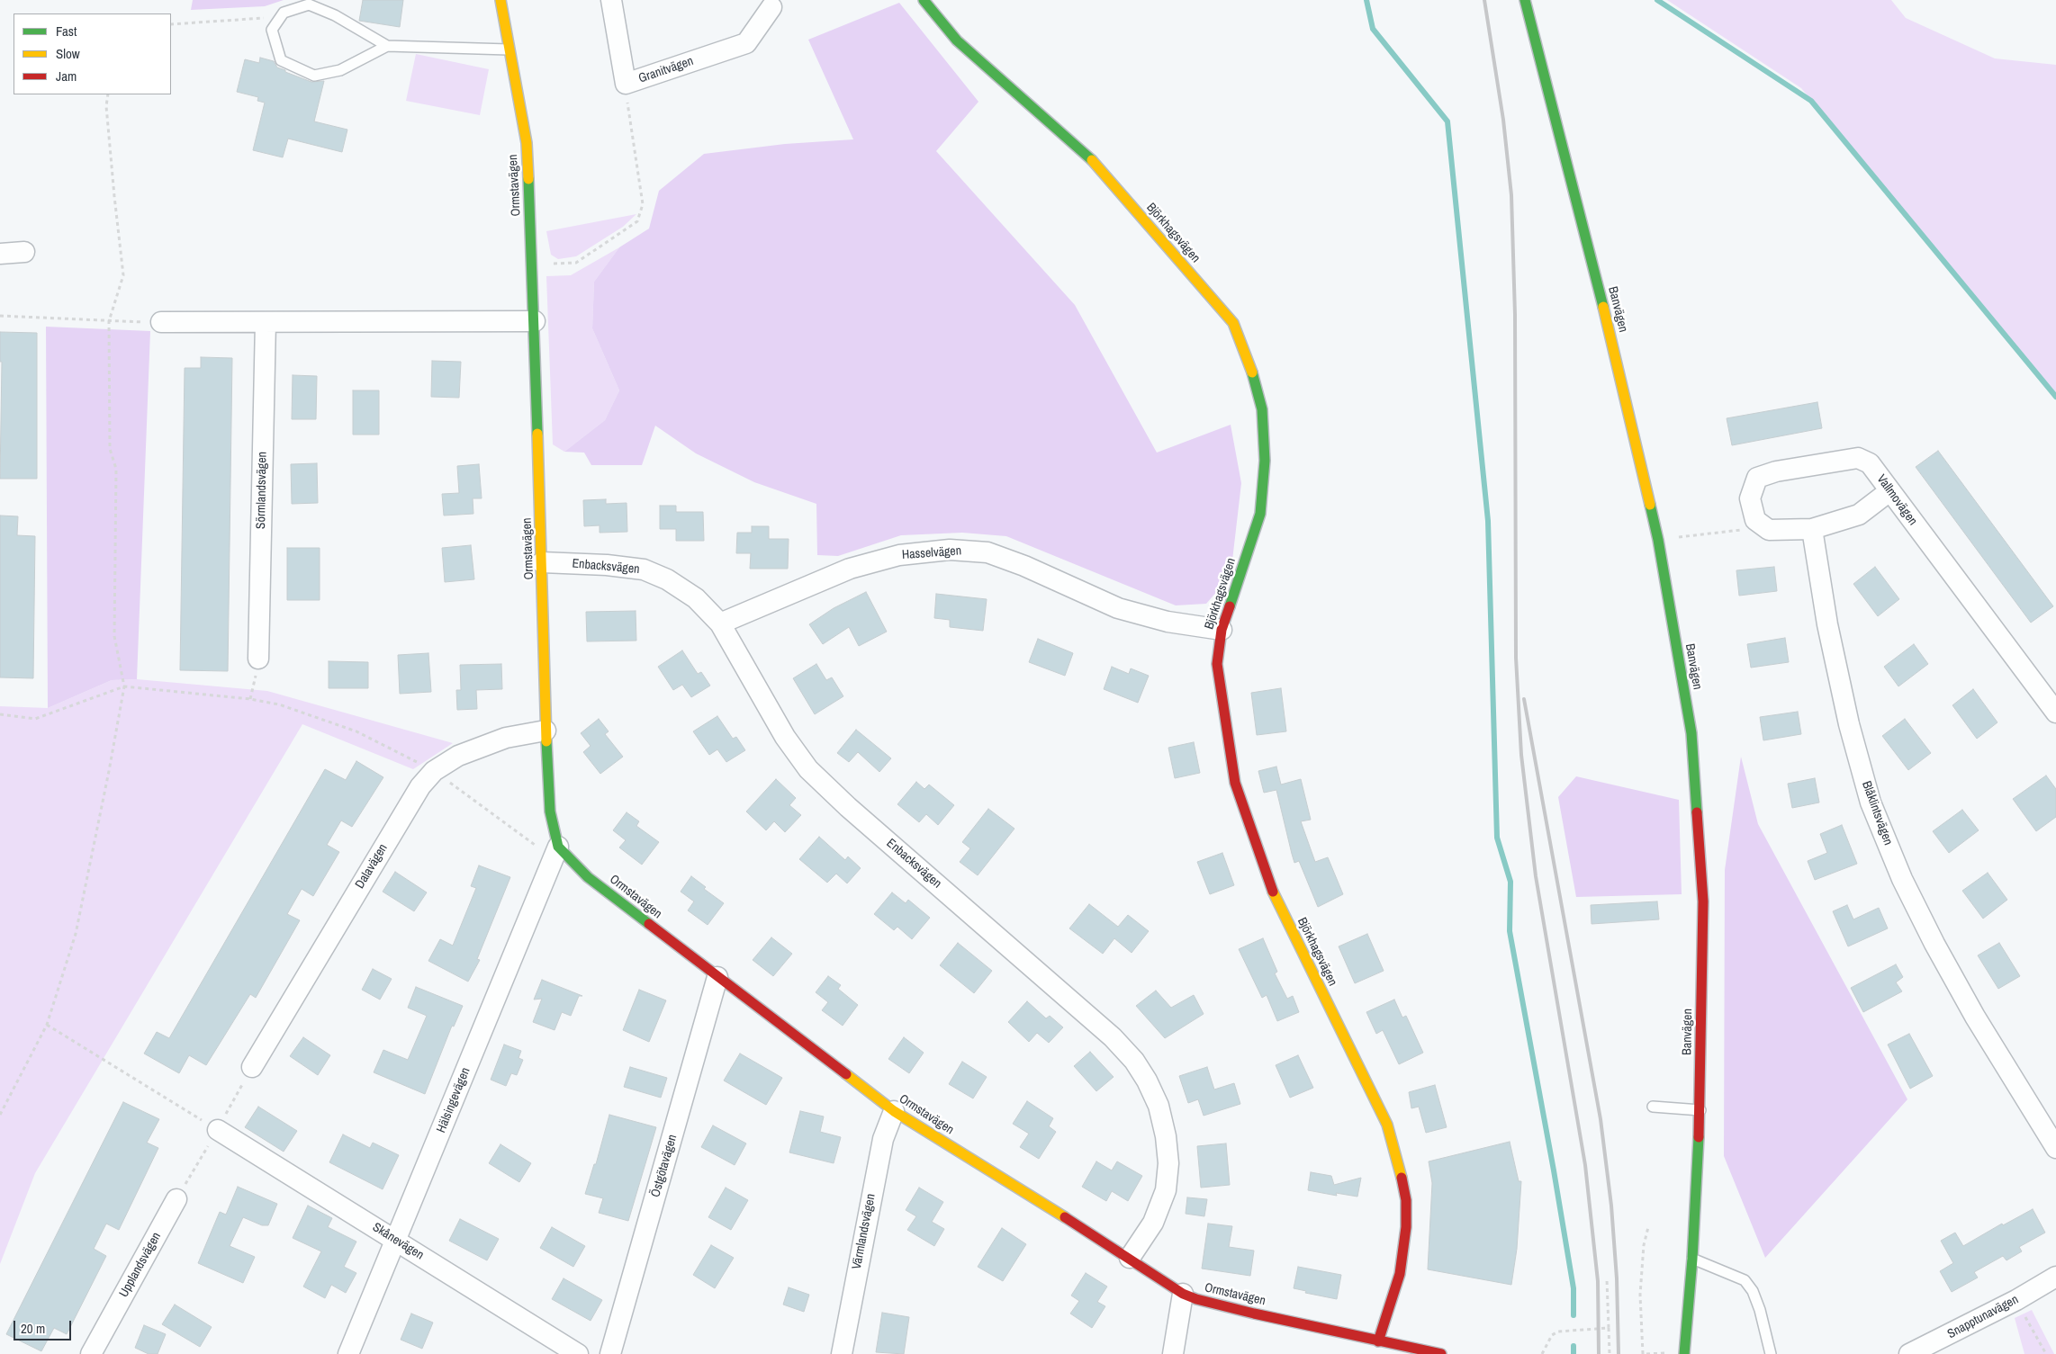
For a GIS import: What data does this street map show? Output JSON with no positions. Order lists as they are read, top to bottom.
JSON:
{
  "streets": {
    "street": [
      "Granitvägen",
      "Ormstavägen",
      "Björkhagsvägen",
      "Banvägen",
      "Sörmlandsvägen",
      "Vallmovägen",
      "Hasselvägen",
      "Enbacksvägen",
      "Blåklintsvägen",
      "Dalavägen",
      "Hälsingevägen",
      "Östgötavägen",
      "Värmlandsvägen",
      "Skånevägen",
      "Upplandsvägen",
      "Snapptunavägen"
    ]
  },
  "crossings": [
    ["Ormstavägen", "Björkhagsvägen"],
    ["Ormstavägen", "Enbacksvägen"],
    ["Ormstavägen", "Dalavägen"],
    ["Ormstavägen", "Hälsingevägen"],
    ["Ormstavägen", "Östgötavägen"],
    ["Ormstavägen", "Värmlandsvägen"],
    ["Björkhagsvägen", "Hasselvägen"],
    ["Hasselvägen", "Enbacksvägen"],
    ["Hälsingevägen", "Skånevägen"]
  ],
  "legend": ["Fast", "Slow", "Jam"],
  "scale_bar": "20 m"
}
